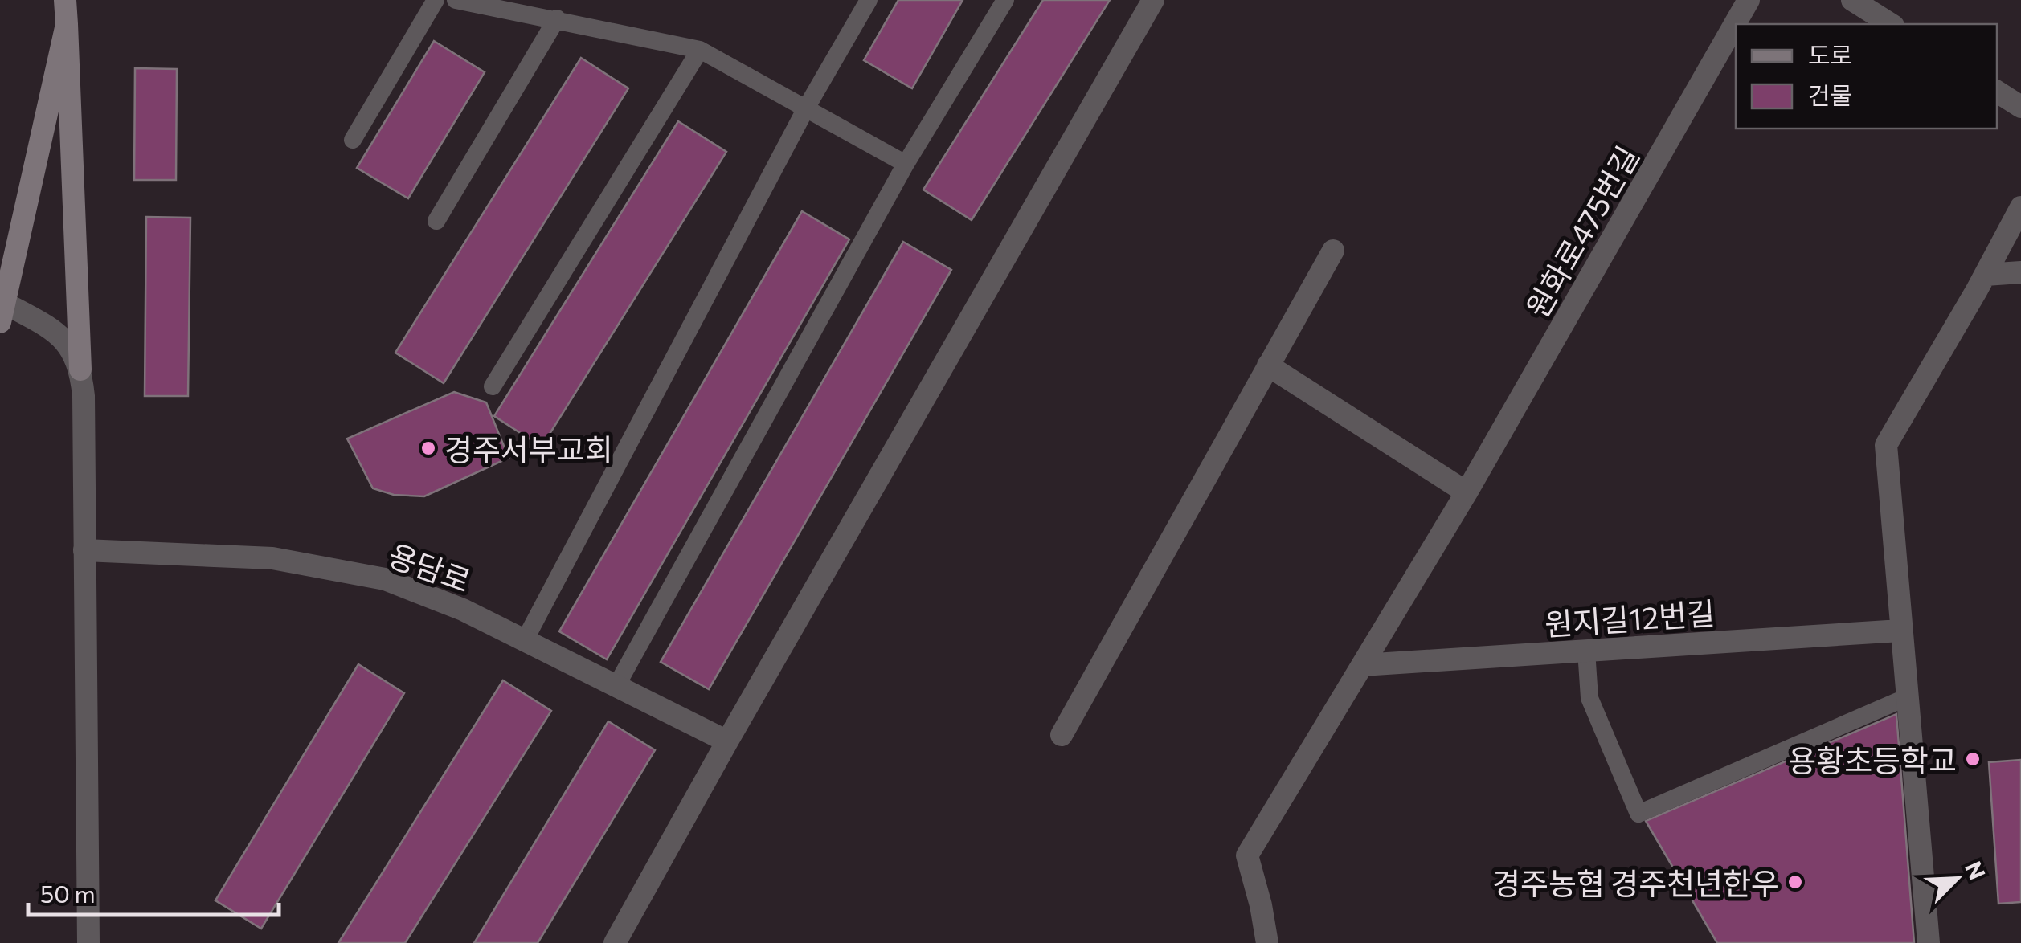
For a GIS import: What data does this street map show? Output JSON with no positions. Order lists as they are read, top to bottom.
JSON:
{
  "streets": {
    "street": ["원화로475번길", "용담로", "원지길12번길"]
  },
  "crossings": [
    ["원화로475번길", "원지길12번길"]
  ],
  "places": ["경주서부교회", "용황초등학교", "경주농협 경주천년한우"],
  "legend": ["도로", "건물"],
  "scale_bar": "50 m",
  "north": "top right"
}
